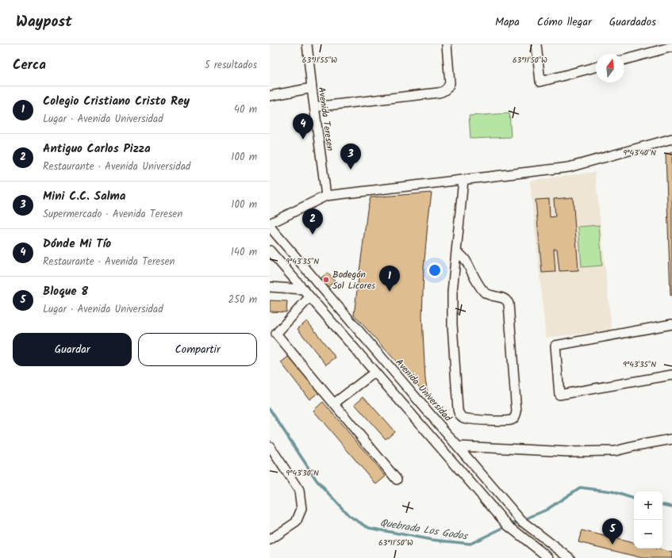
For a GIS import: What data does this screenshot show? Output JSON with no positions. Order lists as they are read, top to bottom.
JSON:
{
  "streets": {
    "street": ["Avenida Teresen", "Avenida Universidad"]
  },
  "water": ["Quebrada Los Godos"],
  "places": ["Bodegón Sol Licores"],
  "north": "top",
  "page": {
    "header": "Waypost",
    "nav": ["Mapa", "Cómo llegar", "Guardados"],
    "heading": ["Cerca", "5 resultados"],
    "list": [
      {
        "mark": "1",
        "name": "Colegio Cristiano Cristo Rey",
        "note": "Lugar · Avenida Universidad",
        "value": "40 m"
      },
      {
        "mark": "2",
        "name": "Antiguo Carlos Pizza",
        "note": "Restaurante · Avenida Universidad",
        "value": "100 m"
      },
      {
        "mark": "3",
        "name": "Mini C.C. Salma",
        "note": "Supermercado · Avenida Teresen",
        "value": "100 m"
      },
      {
        "mark": "4",
        "name": "Dónde Mi Tío",
        "note": "Restaurante · Avenida Teresen",
        "value": "140 m"
      },
      {
        "mark": "5",
        "name": "Bloque 8",
        "note": "Lugar · Avenida Universidad",
        "value": "250 m"
      }
    ],
    "pins": [
      "4",
      "3",
      "2",
      "1",
      "5"
    ],
    "buttons": ["Guardar", "Compartir"],
    "map_buttons": ["+", "−"]
  },
  "coordinates": [
    "63°11'55\"W",
    "63°11'50\"W",
    "9°43'40\"N",
    "9°43'35\"N",
    "9°43'30\"N"
  ]
}
